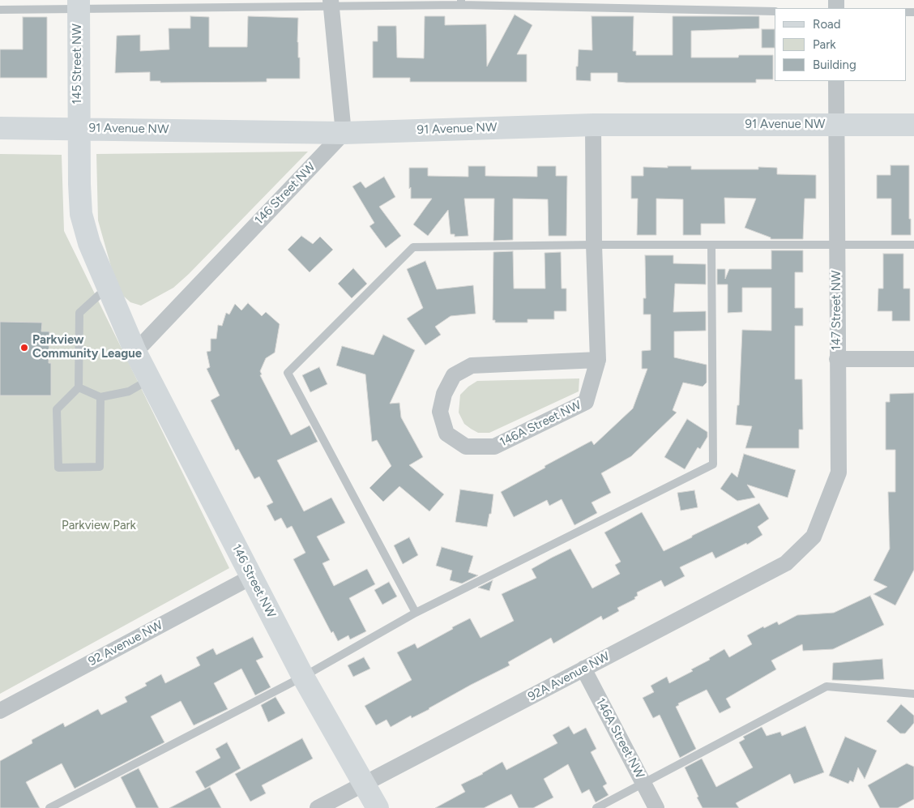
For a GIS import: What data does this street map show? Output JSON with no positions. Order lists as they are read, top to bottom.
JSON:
{
  "streets": {
    "street": [
      "145 Street NW",
      "91 Avenue NW",
      "146 Street NW",
      "147 Street NW",
      "146A Street NW",
      "92 Avenue NW",
      "92A Avenue NW"
    ]
  },
  "crossings": [
    ["145 Street NW", "91 Avenue NW"],
    ["145 Street NW", "146 Street NW"],
    ["91 Avenue NW", "146 Street NW"],
    ["91 Avenue NW", "147 Street NW"],
    ["91 Avenue NW", "146A Street NW"],
    ["146 Street NW", "92 Avenue NW"],
    ["146 Street NW", "92A Avenue NW"],
    ["147 Street NW", "92A Avenue NW"],
    ["146A Street NW", "92A Avenue NW"]
  ],
  "parks": ["Parkview Park"],
  "places": ["Parkview Community League"],
  "legend": ["Road", "Park", "Building"]
}
